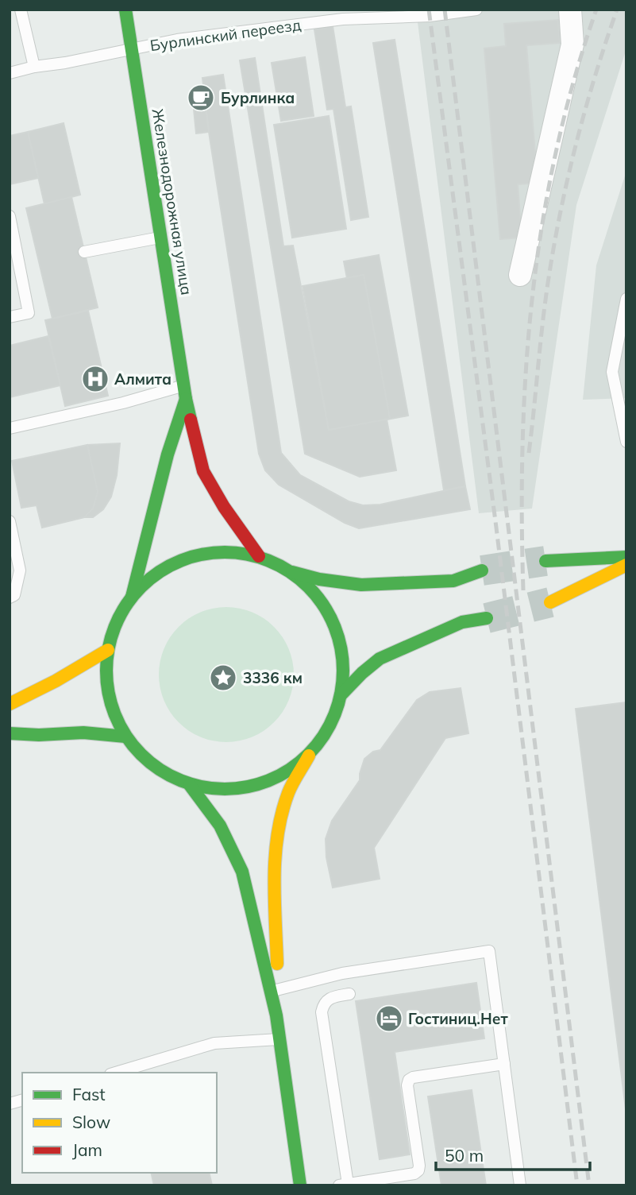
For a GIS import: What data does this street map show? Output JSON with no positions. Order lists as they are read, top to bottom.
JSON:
{
  "streets": {
    "main road": ["Железнодорожная улица"],
    "lane": ["Бурлинский переезд"]
  },
  "crossings": [
    ["Бурлинский переезд", "Железнодорожная улица"]
  ],
  "places": {
    "cafe": ["Бурлинка"],
    "hospital": ["Алмита"],
    "place": ["3336 км"],
    "hotel": ["Гостиниц.Нет"]
  },
  "legend": ["Fast", "Slow", "Jam"],
  "scale_bar": "50 m"
}
